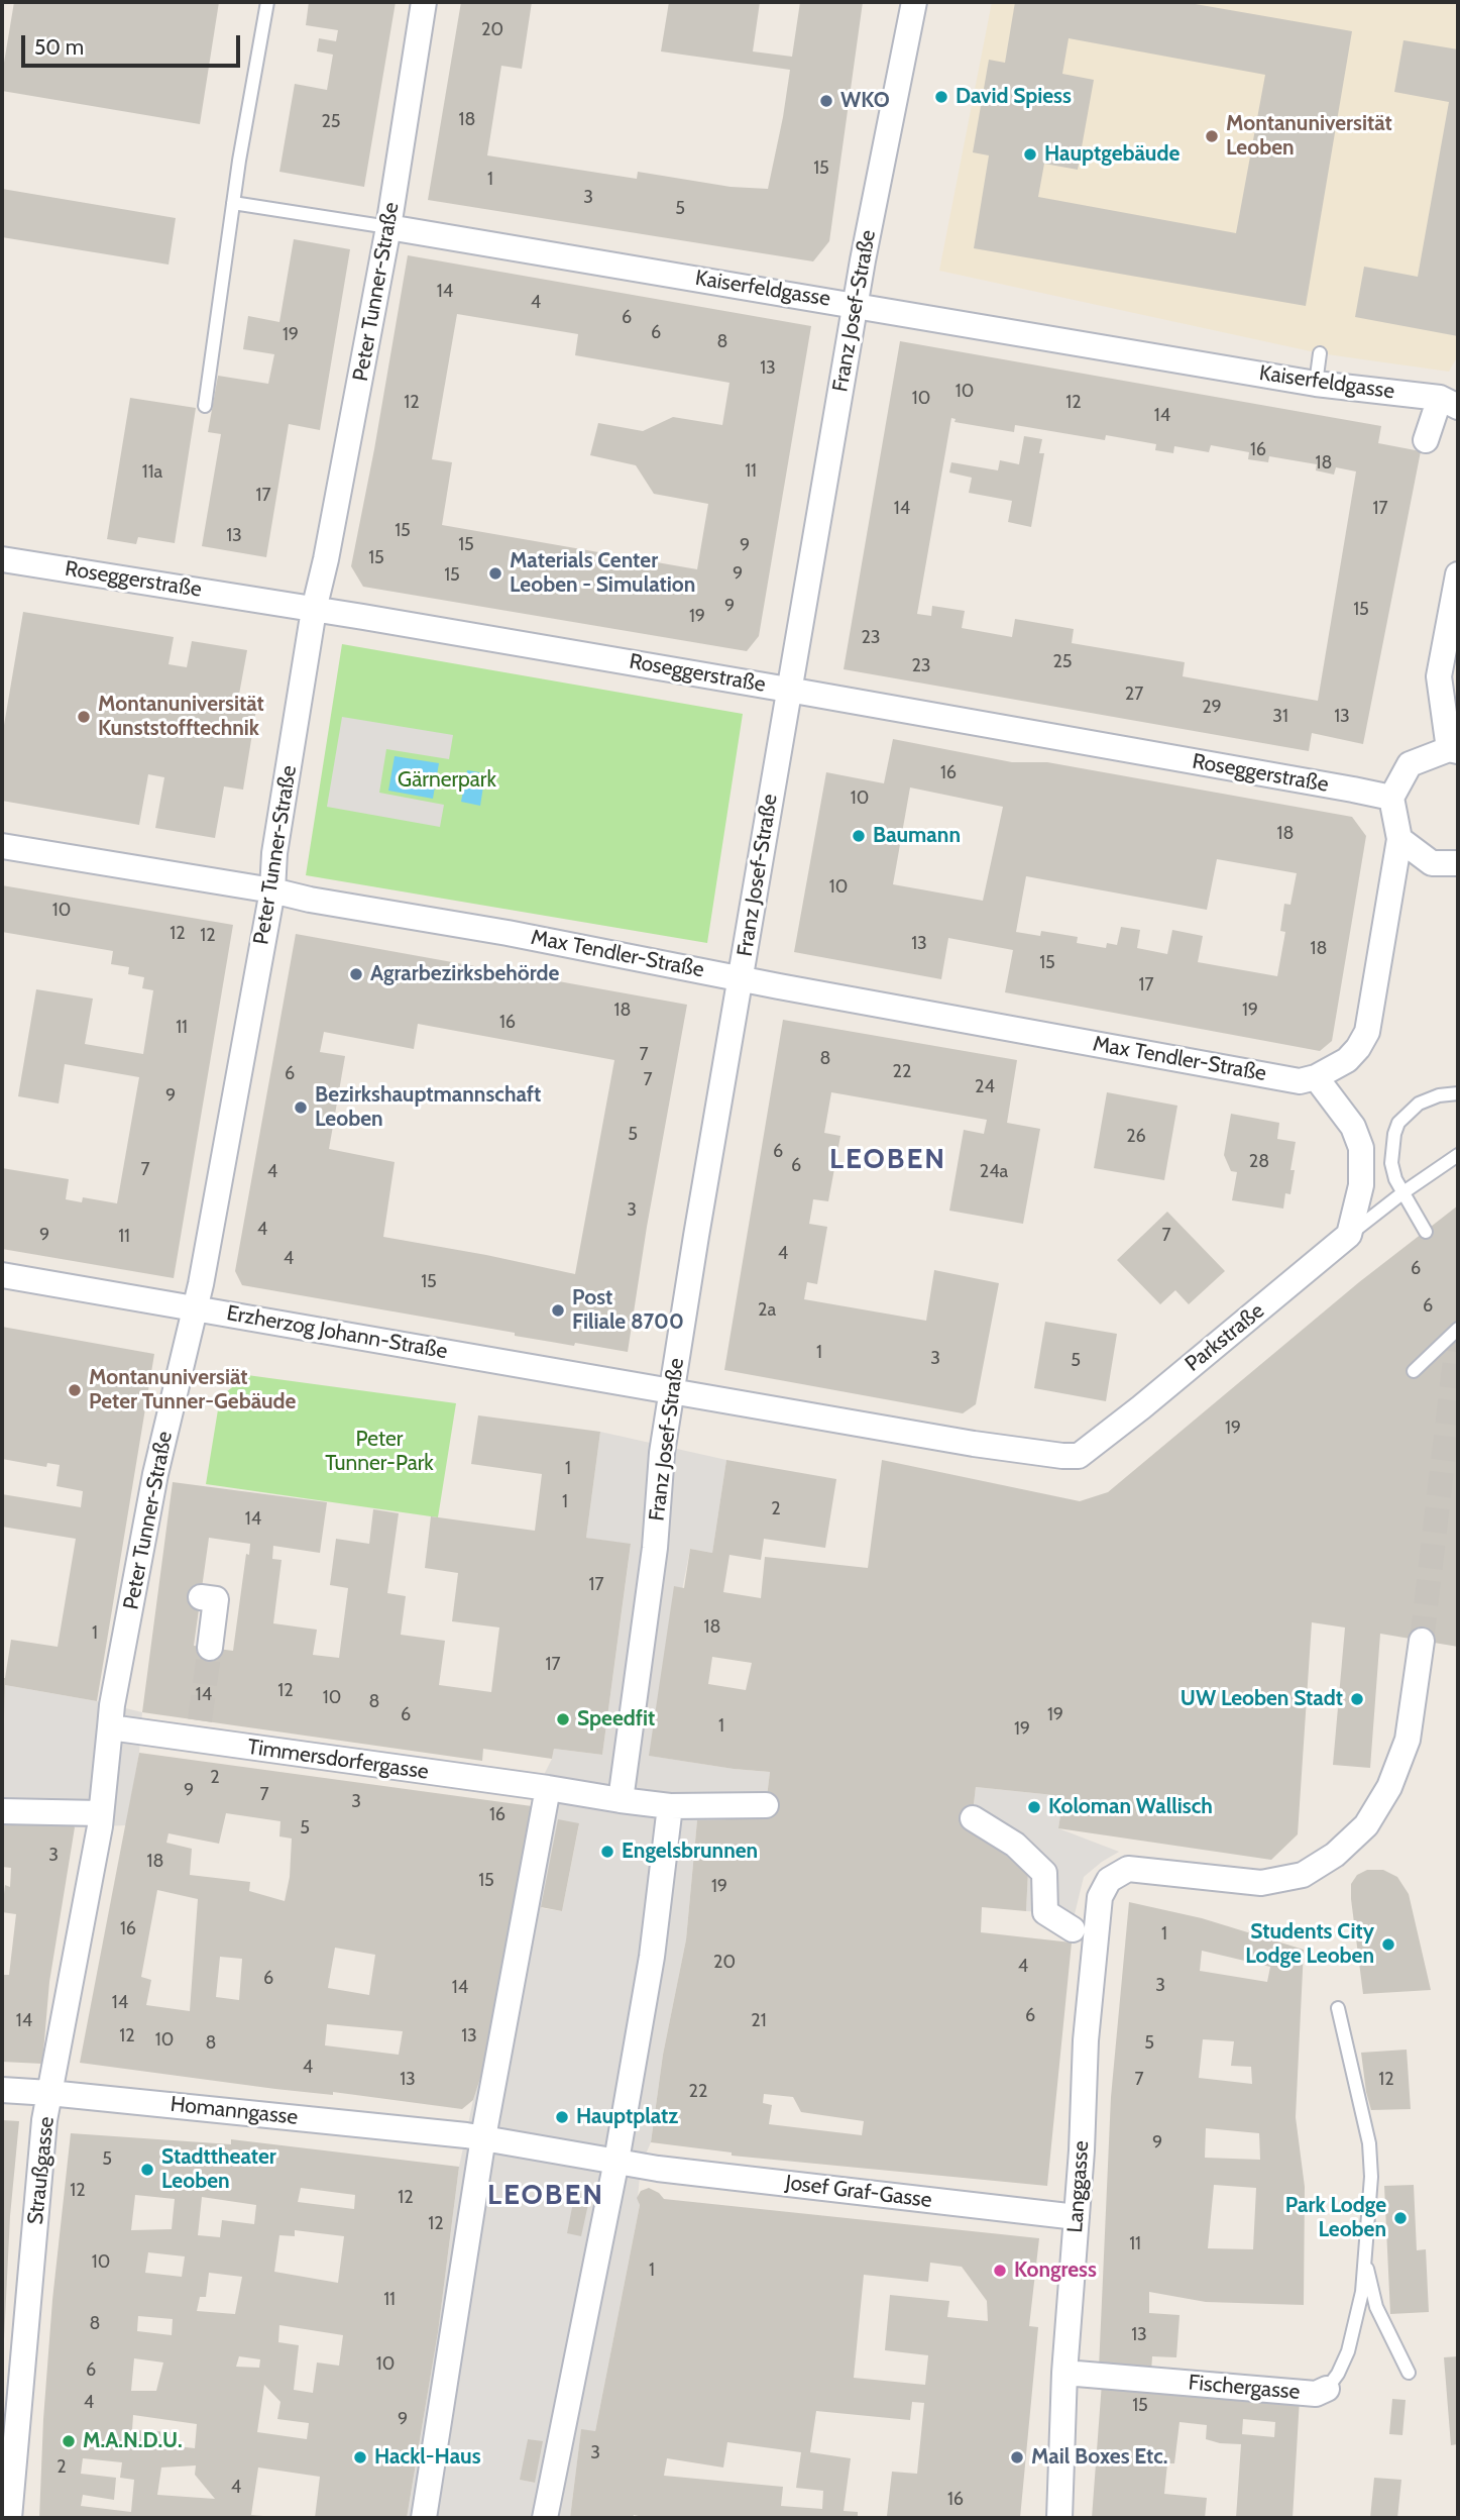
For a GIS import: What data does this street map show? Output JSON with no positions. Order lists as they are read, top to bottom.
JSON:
{
  "streets": {
    "street": [
      "Kaiserfeldgasse",
      "Peter Tunner-Straße",
      "Franz Josef-Straße",
      "Roseggerstraße",
      "Max Tendler-Straße",
      "Erzherzog Johann-Straße",
      "Parkstraße",
      "Timmersdorfergasse",
      "Homanngasse",
      "Straußgasse",
      "Langgasse",
      "Josef Graf-Gasse",
      "Fischergasse"
    ]
  },
  "crossings": [
    ["Kaiserfeldgasse", "Peter Tunner-Straße"],
    ["Kaiserfeldgasse", "Franz Josef-Straße"],
    ["Peter Tunner-Straße", "Roseggerstraße"],
    ["Peter Tunner-Straße", "Max Tendler-Straße"],
    ["Peter Tunner-Straße", "Erzherzog Johann-Straße"],
    ["Peter Tunner-Straße", "Timmersdorfergasse"],
    ["Peter Tunner-Straße", "Straußgasse"],
    ["Franz Josef-Straße", "Roseggerstraße"],
    ["Franz Josef-Straße", "Max Tendler-Straße"],
    ["Franz Josef-Straße", "Erzherzog Johann-Straße"],
    ["Franz Josef-Straße", "Parkstraße"],
    ["Erzherzog Johann-Straße", "Parkstraße"],
    ["Homanngasse", "Straußgasse"],
    ["Langgasse", "Josef Graf-Gasse"],
    ["Langgasse", "Fischergasse"]
  ],
  "districts": ["LEOBEN", "LEOBEN"],
  "parks": ["Gärnerpark", "Peter Tunner-Park"],
  "places": [
    "David Spiess",
    "WKO",
    "Montanuniversität Leoben",
    "Hauptgebäude",
    "Materials Center Leoben - Simulation",
    "Montanuniversität Kunststofftechnik",
    "Baumann",
    "Agrarbezirksbehörde",
    "Bezirkshauptmannschaft Leoben",
    "Post Filiale 8700",
    "Montanuniversiät Peter Tunner-Gebäude",
    "UW Leoben Stadt",
    "Speedfit",
    "Koloman Wallisch",
    "Engelsbrunnen",
    "Students City Lodge Leoben",
    "Hauptplatz",
    "Stadttheater Leoben",
    "Park Lodge Leoben",
    "Kongress",
    "M.A.N.D.U.",
    "Hackl-Haus",
    "Mail Boxes Etc."
  ],
  "house_numbers": [
    "20",
    "18",
    "25",
    "15",
    "1",
    "3",
    "5",
    "14",
    "4",
    "6",
    "6",
    "19",
    "8",
    "13",
    "10",
    "10",
    "12",
    "12",
    "14",
    "16",
    "18",
    "11",
    "11a",
    "17",
    "14",
    "17",
    "15",
    "13",
    "15",
    "9",
    "15",
    "9",
    "15",
    "9",
    "15",
    "19",
    "23",
    "25",
    "23",
    "27",
    "29",
    "31",
    "13",
    "16",
    "10",
    "18",
    "10",
    "10",
    "12",
    "12",
    "13",
    "18",
    "15",
    "17",
    "18",
    "19",
    "16",
    "11",
    "7",
    "8",
    "22",
    "6",
    "7",
    "24",
    "9",
    "5",
    "26",
    "6",
    "28",
    "6",
    "7",
    "4",
    "24a",
    "3",
    "4",
    "9",
    "7",
    "11",
    "4",
    "4",
    "6",
    "15",
    "6",
    "2a",
    "1",
    "3",
    "5",
    "19",
    "1",
    "1",
    "2",
    "14",
    "17",
    "18",
    "1",
    "17",
    "12",
    "14",
    "10",
    "8",
    "6",
    "19",
    "1",
    "19",
    "2",
    "9",
    "7",
    "3",
    "16",
    "5",
    "3",
    "18",
    "15",
    "19",
    "16",
    "1",
    "20",
    "4",
    "6",
    "3",
    "14",
    "14",
    "6",
    "14",
    "21",
    "12",
    "13",
    "10",
    "8",
    "5",
    "4",
    "13",
    "7",
    "12",
    "22",
    "9",
    "5",
    "12",
    "12",
    "12",
    "11",
    "10",
    "1",
    "11",
    "8",
    "13",
    "10",
    "6",
    "4",
    "15",
    "9",
    "3",
    "2",
    "4",
    "16"
  ],
  "scale_bar": "50 m"
}
